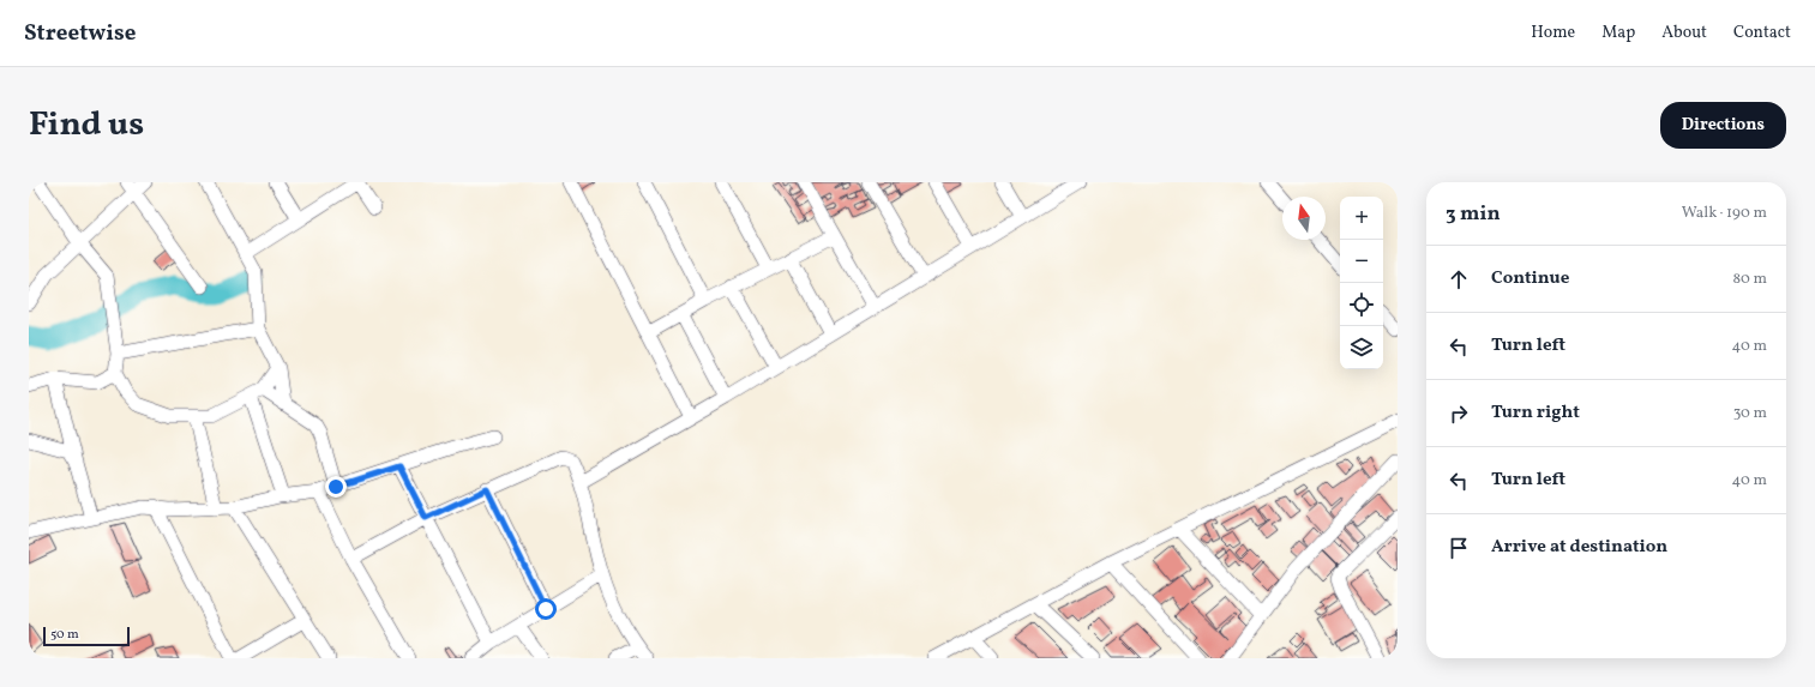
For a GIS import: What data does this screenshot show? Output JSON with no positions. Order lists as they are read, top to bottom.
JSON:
{
  "scale_bar": "50 m",
  "north": "top",
  "page": {
    "header": "Streetwise",
    "nav": [
      "Home",
      "Map",
      "About",
      "Contact"
    ],
    "title": "Find us",
    "buttons": "Directions",
    "heading": ["3 min", "Walk · 190 m"],
    "map_buttons": ["+", "−"],
    "list": [
      ["Continue", "80 m"],
      ["Turn left", "40 m"],
      ["Turn right", "30 m"],
      ["Turn left", "40 m"],
      "Arrive at destination"
    ],
    "scale": "50 m"
  }
}
